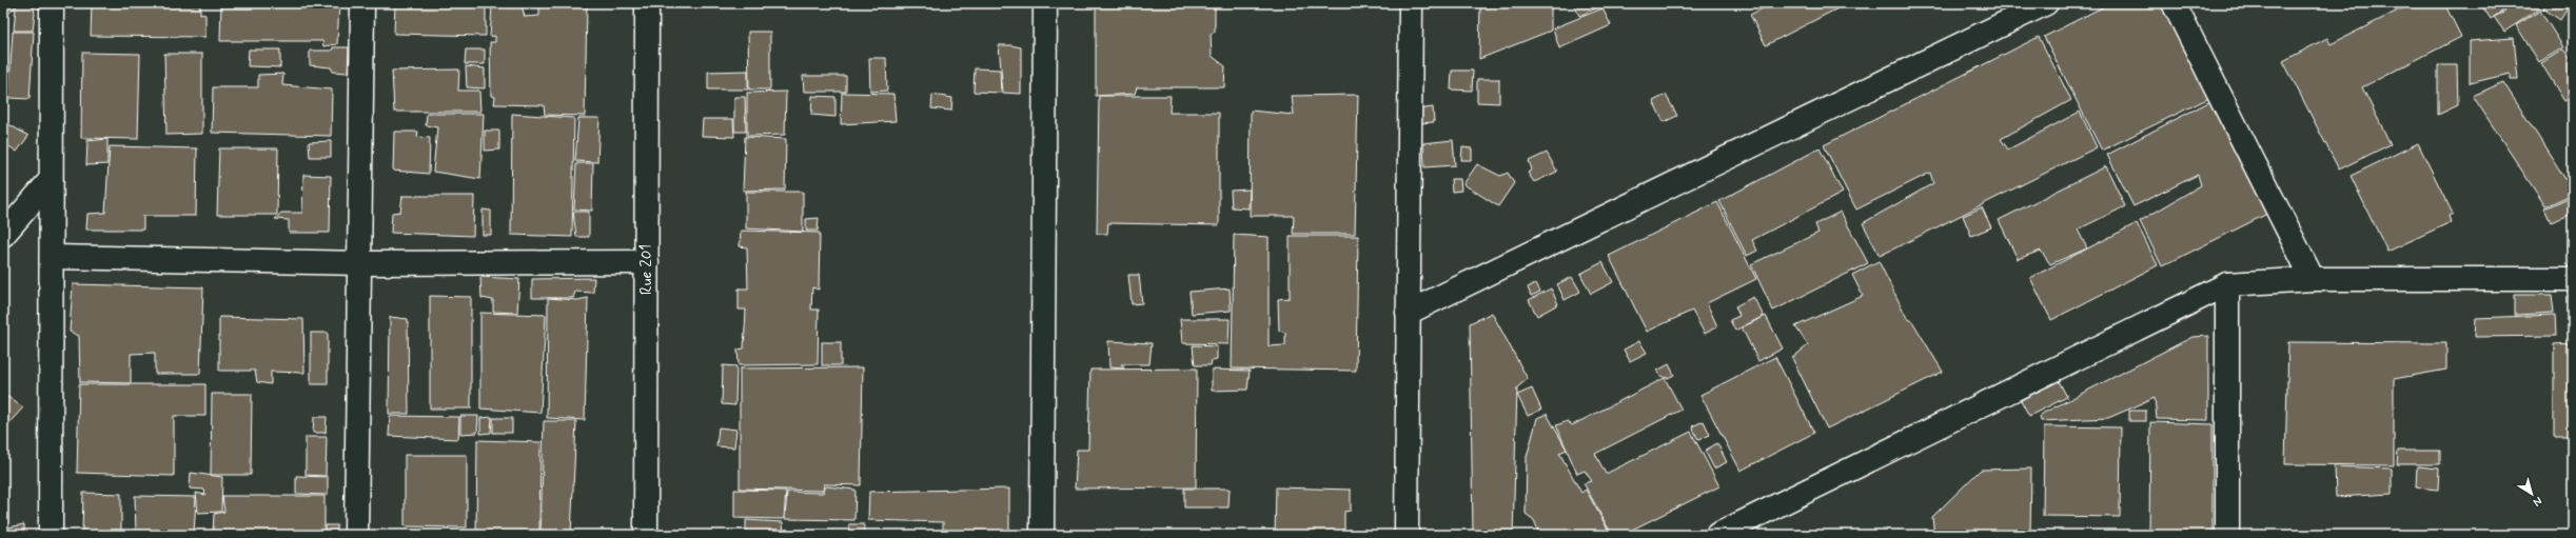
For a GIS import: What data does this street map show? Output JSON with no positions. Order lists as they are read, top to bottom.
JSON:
{
  "streets": {
    "street": ["Rue 201"]
  },
  "north": "bottom right"
}
